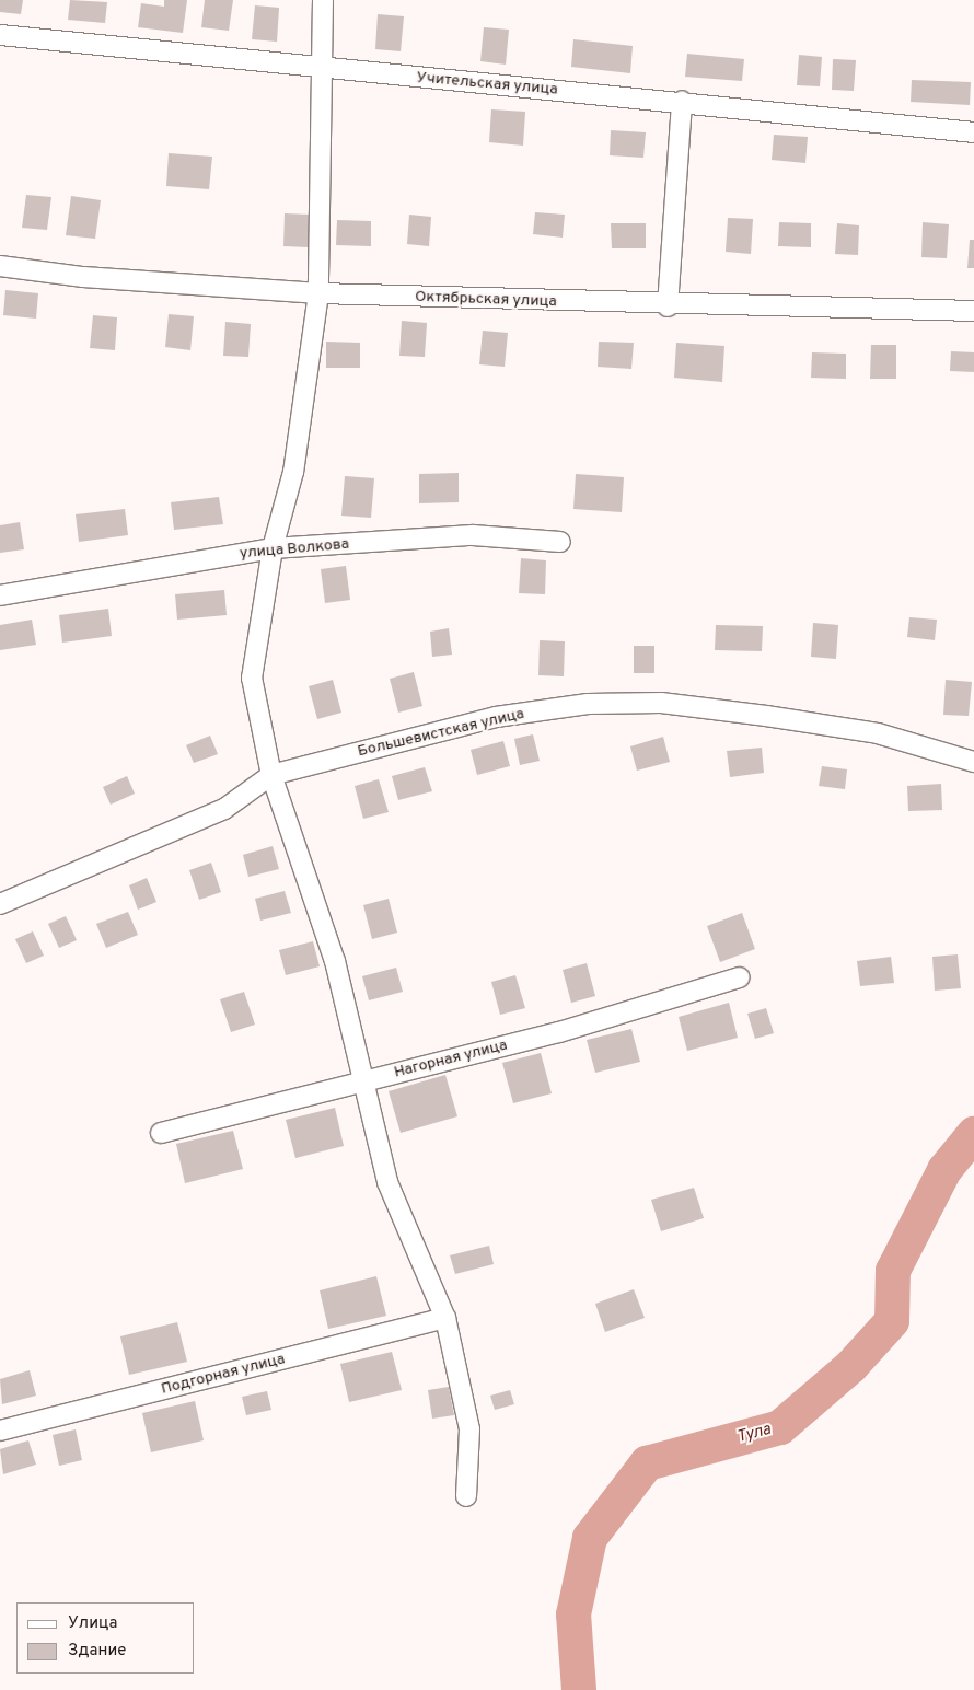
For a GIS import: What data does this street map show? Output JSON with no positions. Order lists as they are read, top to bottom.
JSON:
{
  "streets": {
    "street": [
      "Учительская улица",
      "Октябрьская улица",
      "улица Волкова",
      "Большевистская улица",
      "Нагорная улица",
      "Подгорная улица"
    ]
  },
  "water": ["Тула"],
  "legend": ["Улица", "Здание"]
}
